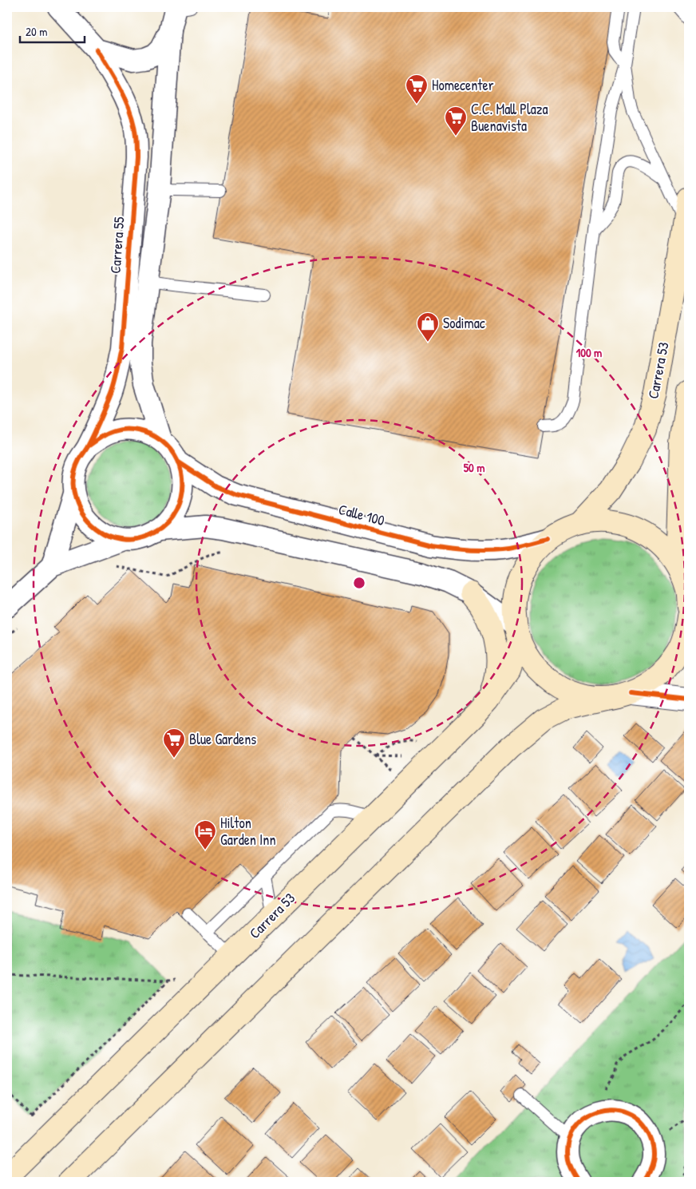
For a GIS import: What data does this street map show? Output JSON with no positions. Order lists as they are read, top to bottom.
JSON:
{
  "streets": {
    "main road": ["Carrera 53"],
    "street": ["Carrera 55", "Calle 100"]
  },
  "crossings": [
    ["Carrera 55", "Calle 100"]
  ],
  "places": {
    "supermarket": ["Homecenter", "C.C. Mall Plaza Buenavista", "Blue Gardens"],
    "shop": ["Sodimac"],
    "hotel": ["Hilton Garden Inn"]
  },
  "scale_bar": "20 m",
  "rings": ["100 m", "50 m"]
}
